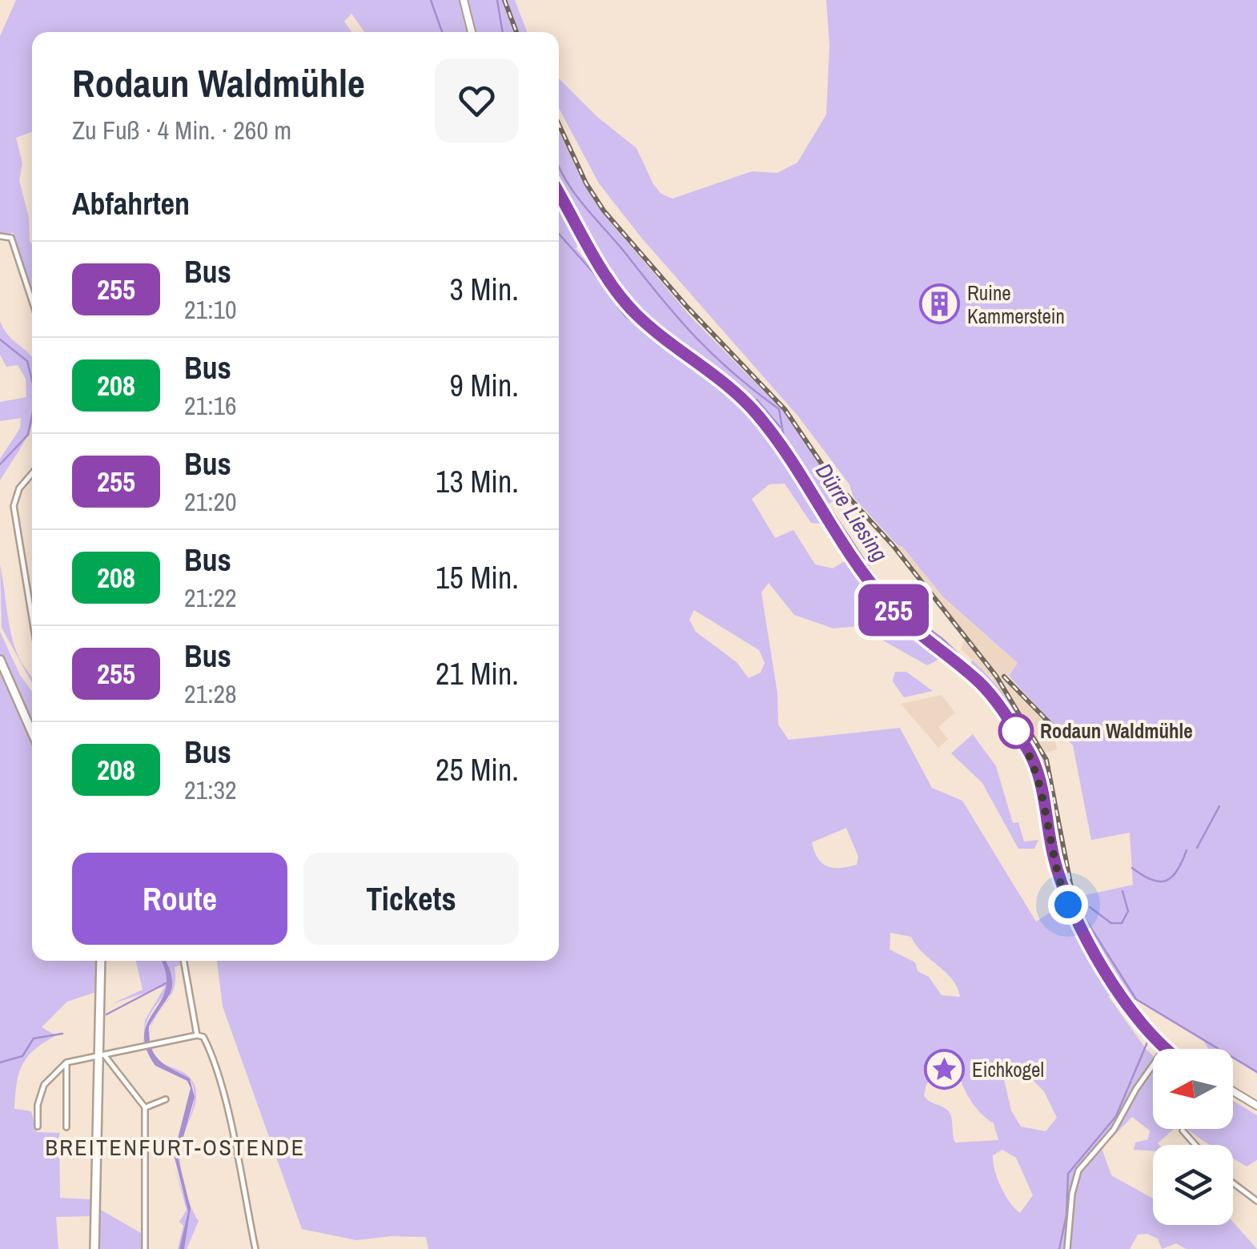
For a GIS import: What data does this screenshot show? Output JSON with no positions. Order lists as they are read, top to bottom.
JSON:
{
  "districts": ["BREITENFURT-OSTENDE"],
  "water": ["Dürre Liesing"],
  "places": {
    "building": ["Ruine Kammerstein"],
    "other": ["Rodaun Waldmühle"],
    "place": ["Eichkogel"]
  },
  "lines": ["bus line 255"],
  "north": "left",
  "page": {
    "on_map": "255",
    "heading": [
      ["Rodaun Waldmühle", "Zu Fuß · 4 Min. · 260 m"],
      "Abfahrten"
    ],
    "list": [
      {
        "mark": "255",
        "name": "Bus",
        "note": "21:10",
        "value": "3 Min."
      },
      {
        "mark": "208",
        "name": "Bus",
        "note": "21:16",
        "value": "9 Min."
      },
      {
        "mark": "255",
        "name": "Bus",
        "note": "21:20",
        "value": "13 Min."
      },
      {
        "mark": "208",
        "name": "Bus",
        "note": "21:22",
        "value": "15 Min."
      },
      {
        "mark": "255",
        "name": "Bus",
        "note": "21:28",
        "value": "21 Min."
      },
      {
        "mark": "208",
        "name": "Bus",
        "note": "21:32",
        "value": "25 Min."
      }
    ],
    "buttons": ["Route", "Tickets"]
  }
}
